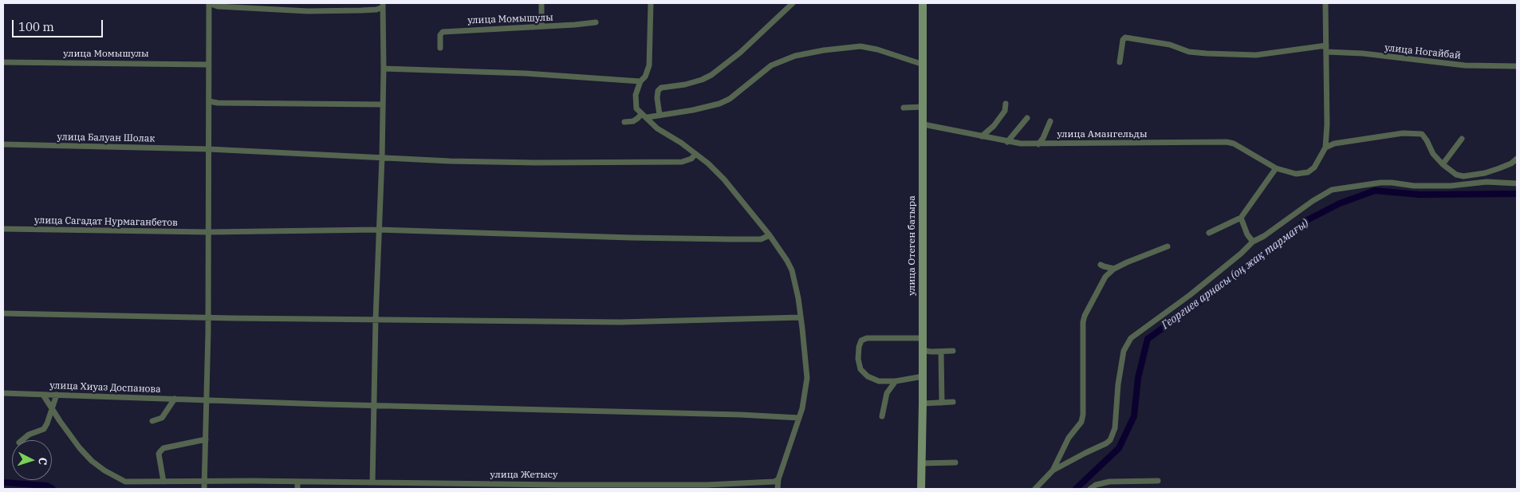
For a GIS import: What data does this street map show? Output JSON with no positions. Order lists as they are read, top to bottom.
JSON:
{
  "streets": {
    "main road": ["улица Отеген батыра"],
    "street": [
      "улица Момышулы",
      "улица Ногайбай",
      "улица Амангельды",
      "улица Балуан Шолак",
      "улица Сагадат Нурмаганбетов",
      "улица Хиуаз Доспанова",
      "улица Жетысу"
    ]
  },
  "crossings": [
    ["улица Амангельды", "улица Отеген батыра"],
    ["улица Хиуаз Доспанова", "улица Жетысу"]
  ],
  "water": ["Георгиев арнасы (оң жақ тармағы)"],
  "scale_bar": "100 m",
  "north": "right"
}
